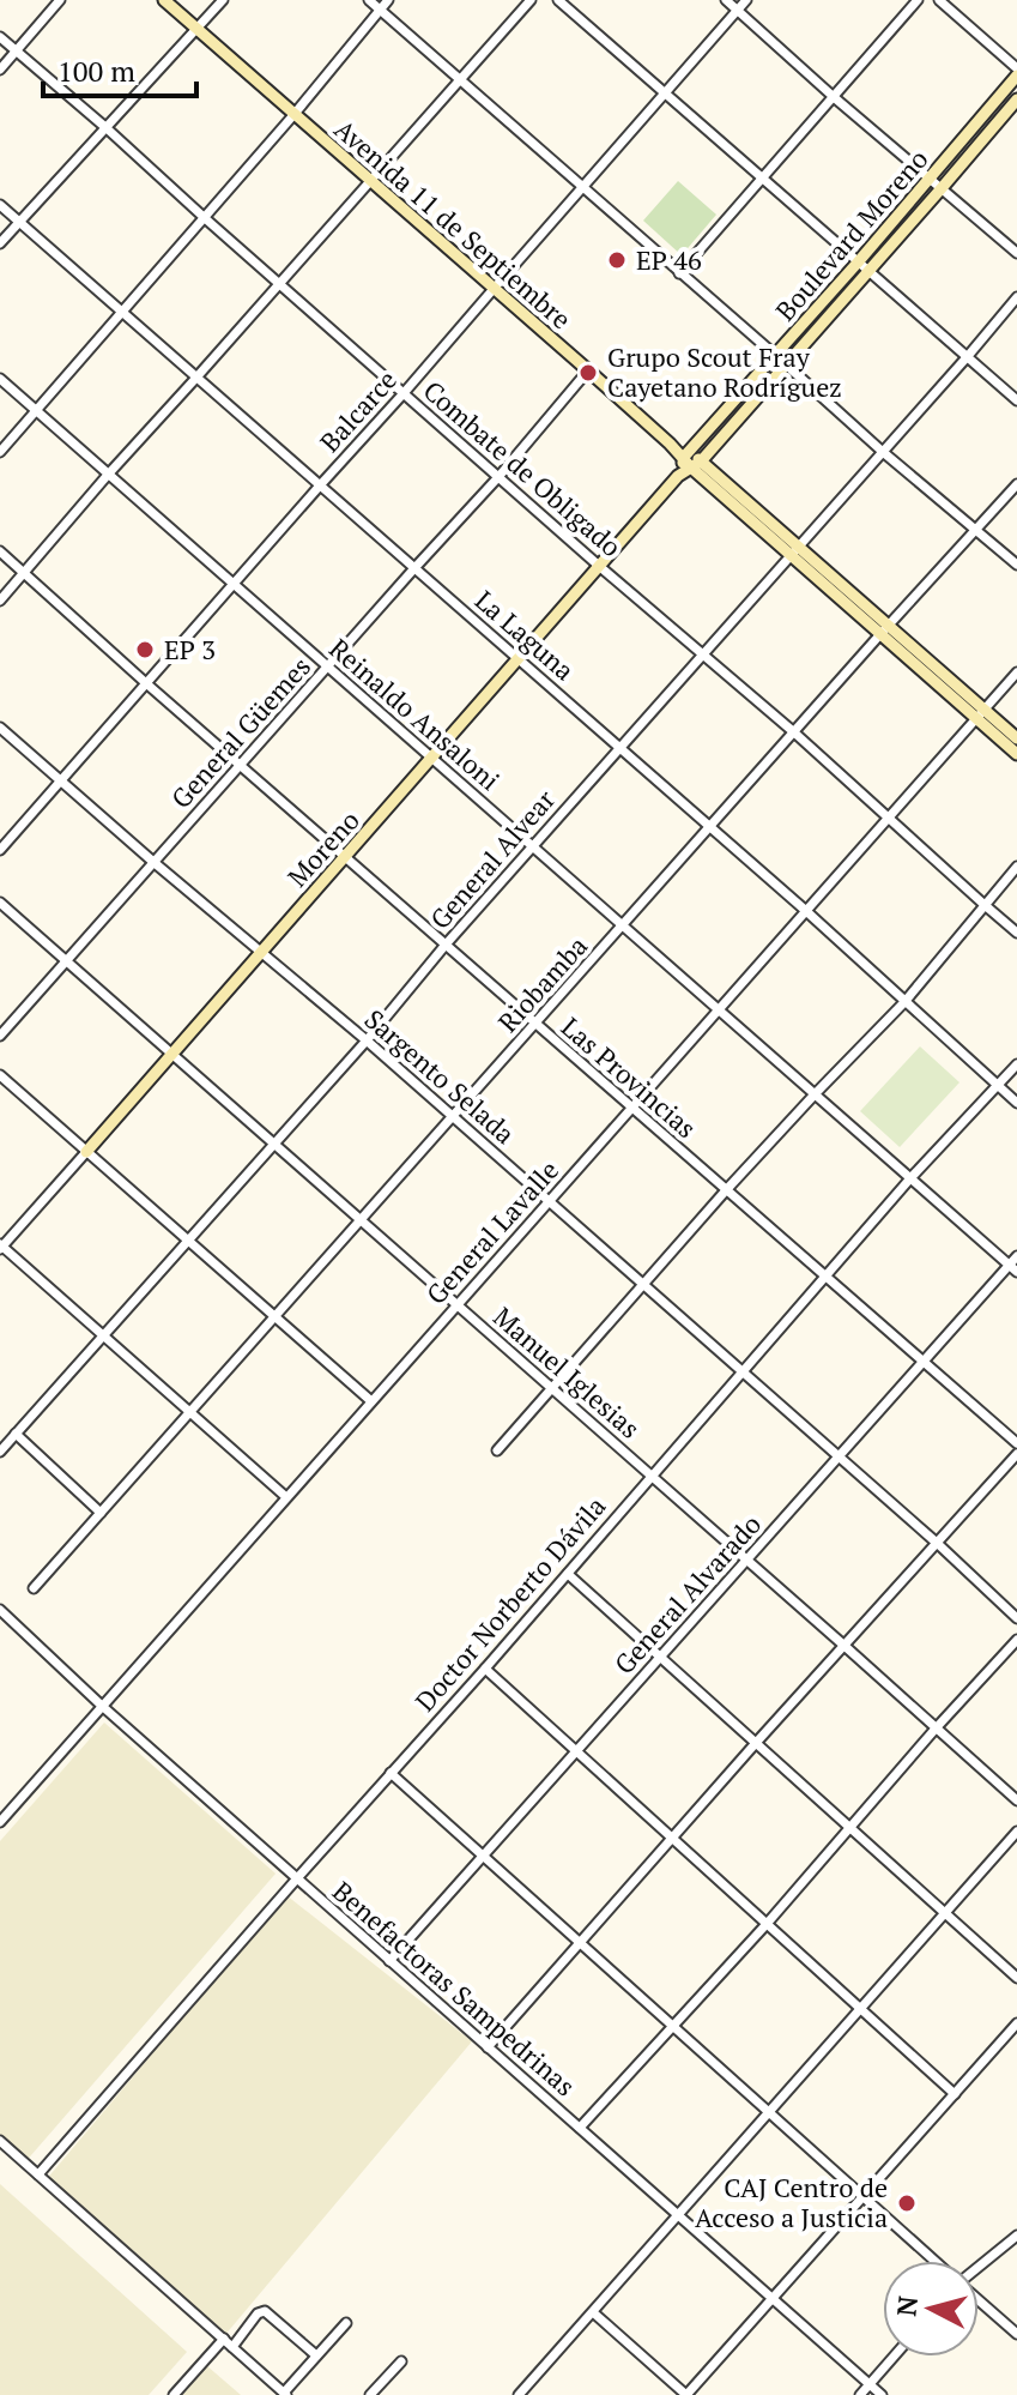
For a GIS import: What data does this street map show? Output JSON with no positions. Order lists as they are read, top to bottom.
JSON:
{
  "streets": {
    "main road": ["Avenida 11 de Septiembre", "Boulevard Moreno", "Moreno"],
    "street": [
      "Balcarce",
      "Combate de Obligado",
      "La Laguna",
      "Reinaldo Ansaloni",
      "General Güemes",
      "General Alvear",
      "Riobamba",
      "Sargento Selada",
      "Las Provincias",
      "General Lavalle",
      "Manuel Iglesias",
      "General Alvarado",
      "Doctor Norberto Dávila",
      "Benefactoras Sampedrinas"
    ]
  },
  "crossings": [
    ["Avenida 11 de Septiembre", "Boulevard Moreno"],
    ["Avenida 11 de Septiembre", "Balcarce"],
    ["Avenida 11 de Septiembre", "General Güemes"],
    ["Avenida 11 de Septiembre", "General Alvear"],
    ["Avenida 11 de Septiembre", "Riobamba"],
    ["Avenida 11 de Septiembre", "General Lavalle"],
    ["Boulevard Moreno", "Moreno"],
    ["Balcarce", "Combate de Obligado"],
    ["Balcarce", "La Laguna"],
    ["Balcarce", "Reinaldo Ansaloni"],
    ["Balcarce", "Sargento Selada"],
    ["Balcarce", "Las Provincias"],
    ["Combate de Obligado", "General Güemes"],
    ["Combate de Obligado", "Moreno"],
    ["Combate de Obligado", "General Alvear"],
    ["Combate de Obligado", "Riobamba"],
    ["Combate de Obligado", "General Lavalle"],
    ["La Laguna", "General Güemes"],
    ["La Laguna", "Moreno"],
    ["La Laguna", "General Alvear"],
    ["La Laguna", "Riobamba"],
    ["La Laguna", "General Lavalle"],
    ["La Laguna", "Doctor Norberto Dávila"],
    ["Reinaldo Ansaloni", "General Güemes"],
    ["Reinaldo Ansaloni", "Moreno"],
    ["Reinaldo Ansaloni", "General Alvear"],
    ["Reinaldo Ansaloni", "Riobamba"],
    ["Reinaldo Ansaloni", "General Lavalle"],
    ["Reinaldo Ansaloni", "General Alvarado"],
    ["Reinaldo Ansaloni", "Doctor Norberto Dávila"],
    ["General Güemes", "Sargento Selada"],
    ["General Güemes", "Las Provincias"],
    ["General Güemes", "Manuel Iglesias"],
    ["Moreno", "Sargento Selada"],
    ["Moreno", "Las Provincias"],
    ["Moreno", "Manuel Iglesias"],
    ["General Alvear", "Sargento Selada"],
    ["General Alvear", "Las Provincias"],
    ["General Alvear", "Manuel Iglesias"],
    ["Riobamba", "Sargento Selada"],
    ["Riobamba", "Las Provincias"],
    ["Riobamba", "Manuel Iglesias"],
    ["Sargento Selada", "General Lavalle"],
    ["Sargento Selada", "General Alvarado"],
    ["Sargento Selada", "Doctor Norberto Dávila"],
    ["Las Provincias", "General Lavalle"],
    ["Las Provincias", "General Alvarado"],
    ["Las Provincias", "Doctor Norberto Dávila"],
    ["General Lavalle", "Manuel Iglesias"],
    ["General Lavalle", "Benefactoras Sampedrinas"],
    ["Manuel Iglesias", "General Alvarado"],
    ["Manuel Iglesias", "Doctor Norberto Dávila"],
    ["General Alvarado", "Benefactoras Sampedrinas"],
    ["Doctor Norberto Dávila", "Benefactoras Sampedrinas"]
  ],
  "places": [
    "EP 46",
    "Grupo Scout Fray Cayetano Rodríguez",
    "EP 3",
    "CAJ Centro de Acceso a Justicia"
  ],
  "scale_bar": "100 m",
  "north": "left"
}
